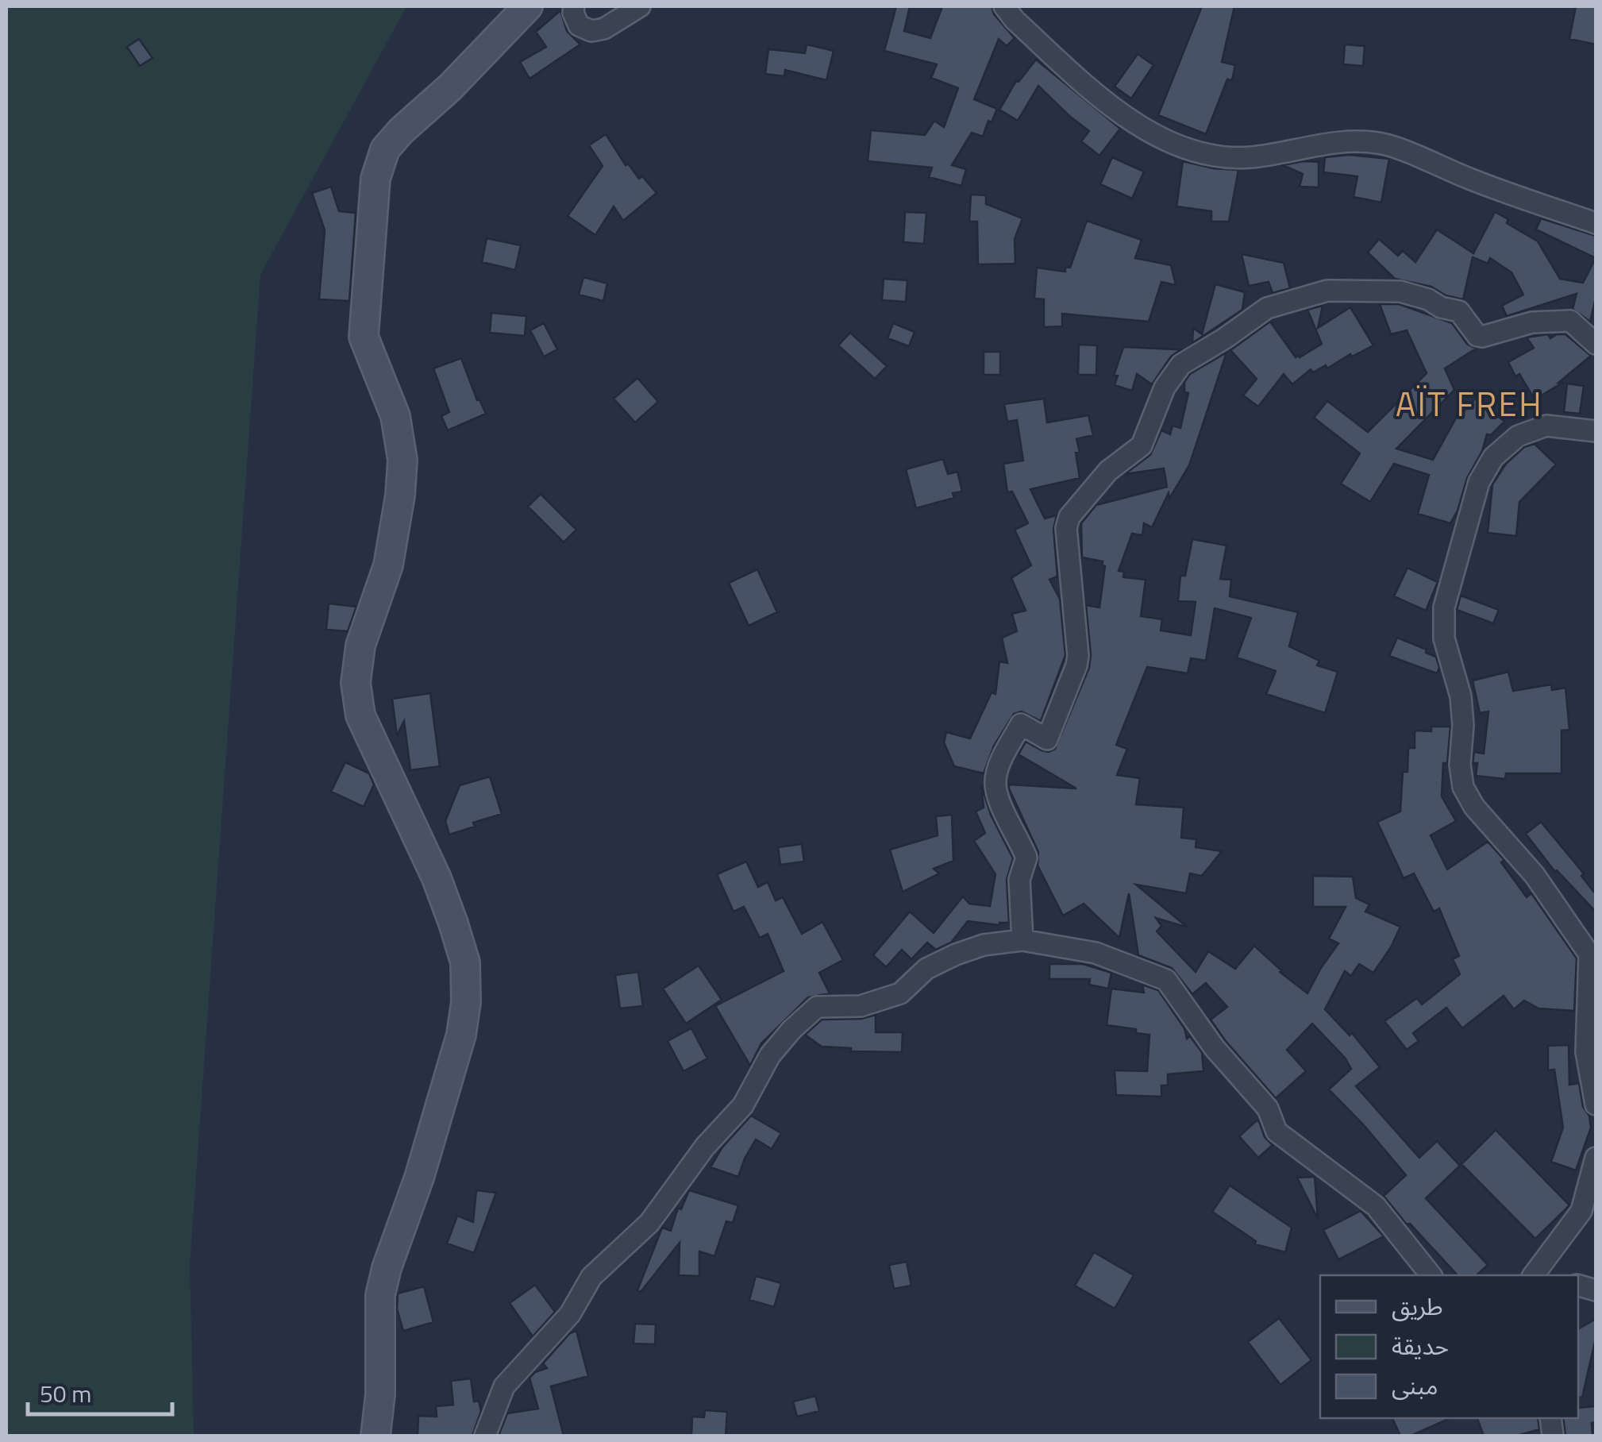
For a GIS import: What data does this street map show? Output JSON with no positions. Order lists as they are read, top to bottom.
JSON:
{
  "districts": ["AÏT FREH"],
  "legend": ["طريق", "حديقة", "مبنى"],
  "scale_bar": "50 m"
}
